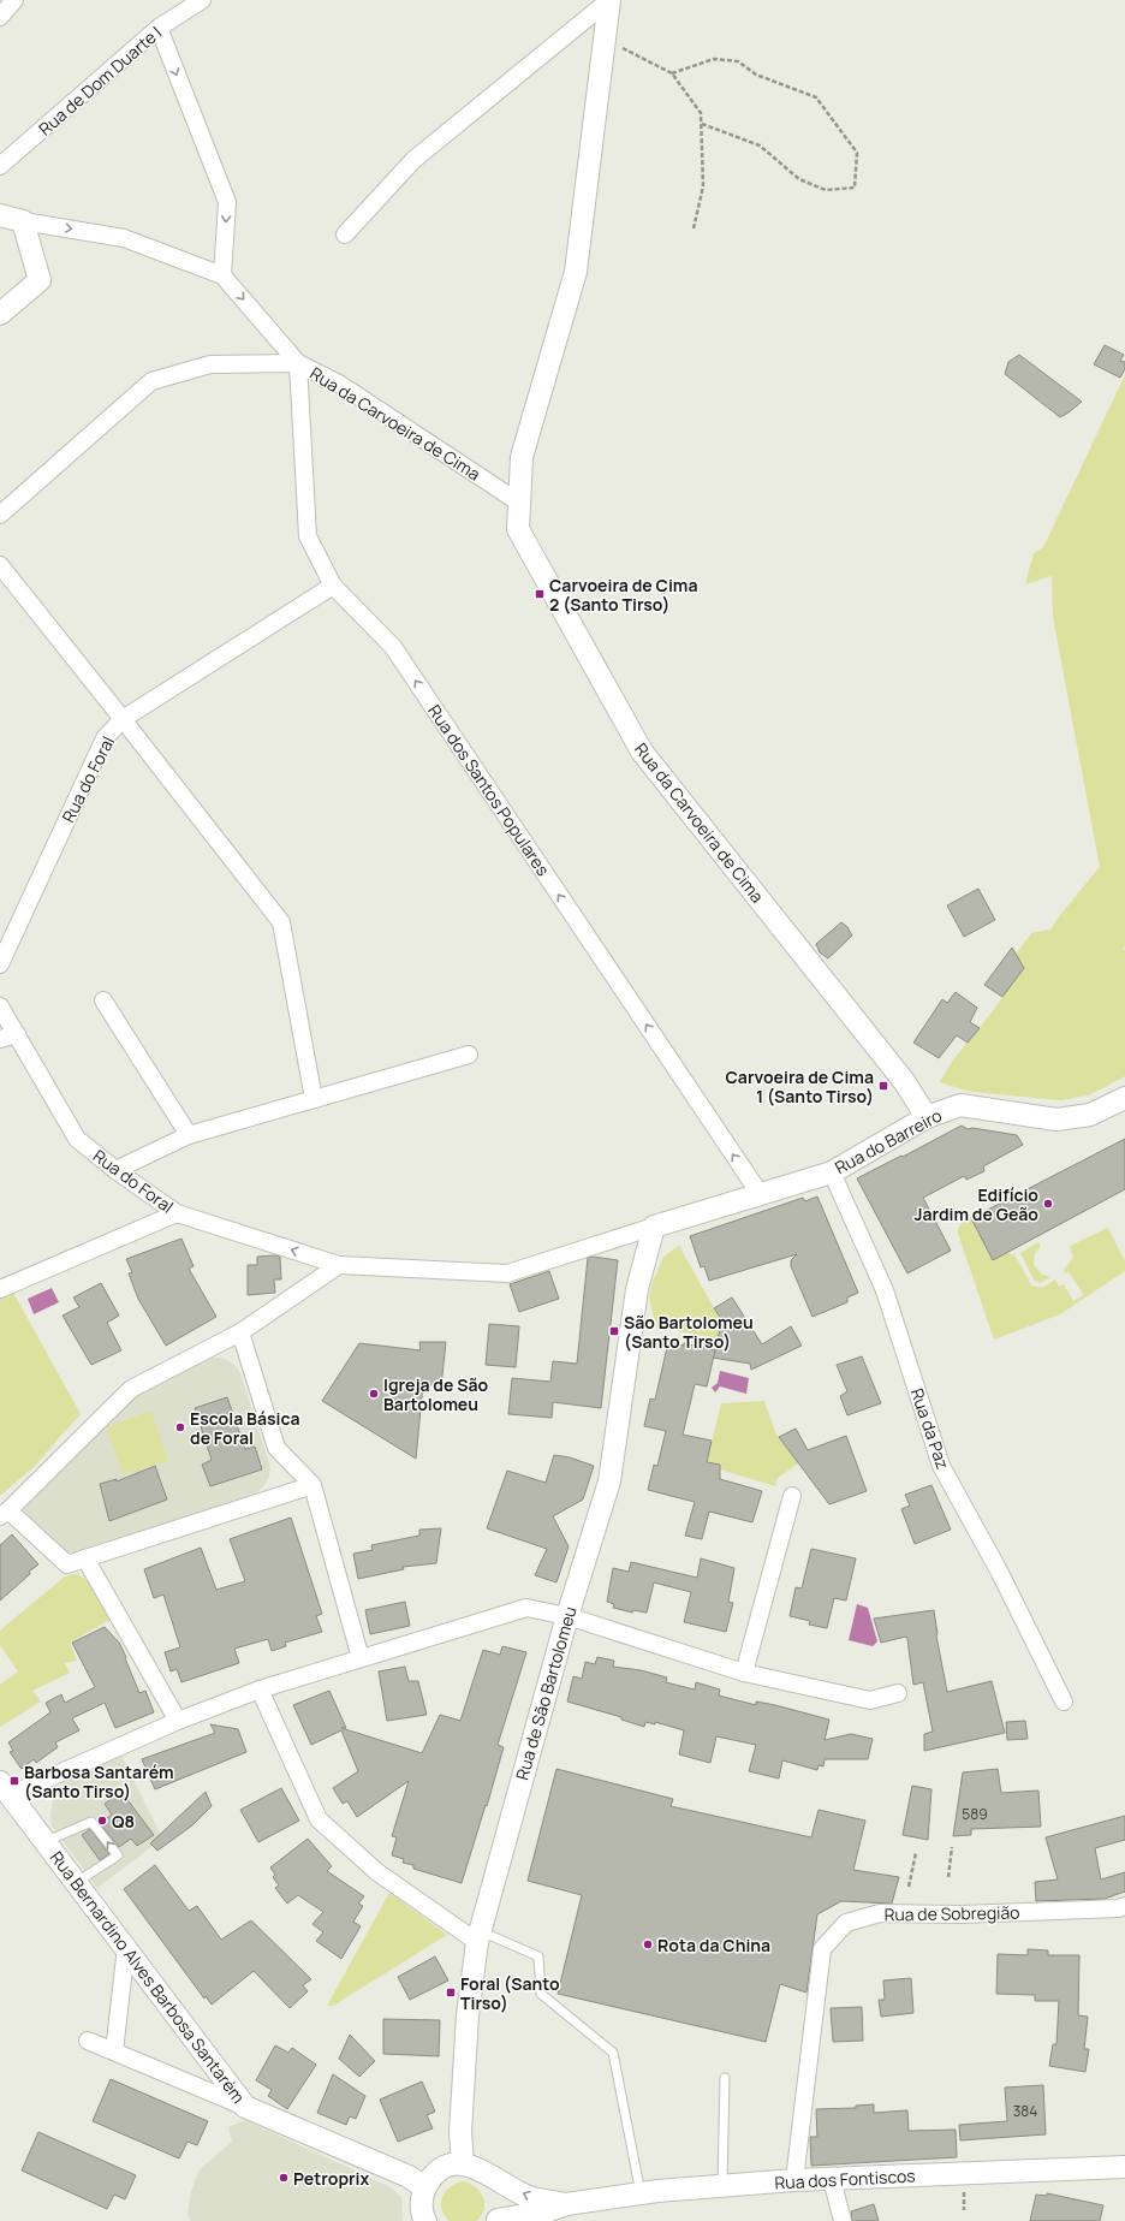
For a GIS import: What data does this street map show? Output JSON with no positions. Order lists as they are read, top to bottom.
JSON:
{
  "streets": {
    "street": [
      "Rua de Dom Duarte I",
      "Rua da Carvoeira de Cima",
      "Rua do Foral",
      "Rua dos Santos Populares",
      "Rua do Barreiro",
      "Rua da Paz",
      "Rua de São Bartolomeu",
      "Rua de Sobregião",
      "Rua Bernardino Alves Barbosa Santarém",
      "Rua dos Fontiscos"
    ]
  },
  "crossings": [
    ["Rua da Carvoeira de Cima", "Rua dos Santos Populares"],
    ["Rua da Carvoeira de Cima", "Rua do Barreiro"],
    ["Rua do Foral", "Rua dos Santos Populares"],
    ["Rua do Foral", "Rua do Barreiro"],
    ["Rua do Foral", "Rua de São Bartolomeu"],
    ["Rua dos Santos Populares", "Rua do Barreiro"],
    ["Rua do Barreiro", "Rua da Paz"],
    ["Rua do Barreiro", "Rua de São Bartolomeu"],
    ["Rua de Sobregião", "Rua dos Fontiscos"]
  ],
  "one_way": ["Rua dos Santos Populares"],
  "places": {
    "transit": [
      "Carvoeira de Cima 2 (Santo Tirso)",
      "Carvoeira de Cima 1 (Santo Tirso)",
      "São Bartolomeu (Santo Tirso)",
      "Barbosa Santarém (Santo Tirso)",
      "Foral (Santo Tirso)"
    ],
    "other": [
      "Edifício Jardim de Geão",
      "Igreja de São Bartolomeu",
      "Escola Básica de Foral",
      "Q8",
      "Rota da China",
      "Petroprix"
    ]
  },
  "house_numbers": ["589", "384"]
}
